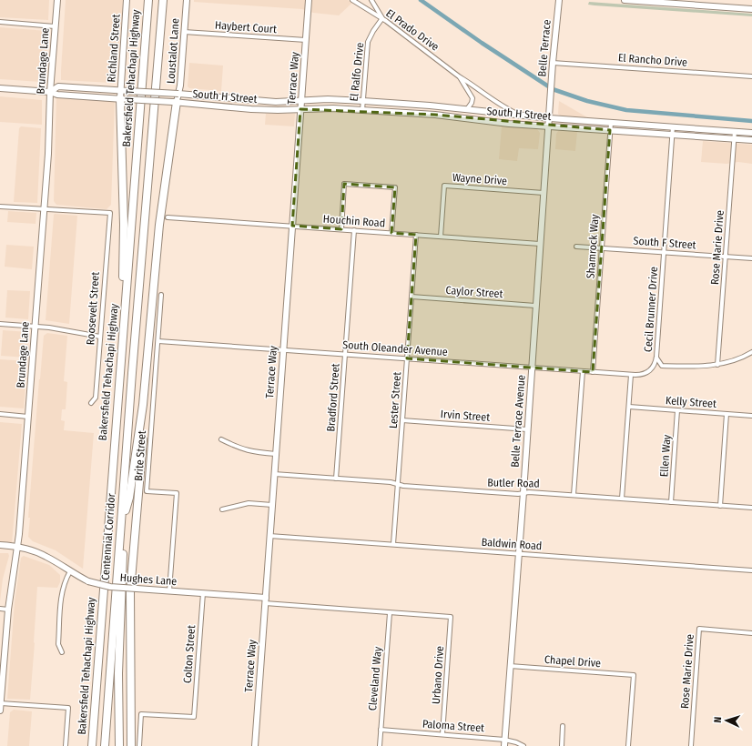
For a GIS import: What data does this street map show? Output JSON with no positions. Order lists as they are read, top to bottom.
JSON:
{
  "streets": {
    "highway": ["Bakersfield Tehachapi Highway", "Centennial Corridor"],
    "street": [
      "Haybert Court",
      "El Prado Drive",
      "Richland Street",
      "Belle Terrace",
      "Loustalot Lane",
      "El Rancho Drive",
      "Brundage Lane",
      "El Ralfo Drive",
      "Terrace Way",
      "South H Street",
      "Wayne Drive",
      "Houchin Road",
      "South F Street",
      "Shamrock Way",
      "Rose Marie Drive",
      "Caylor Street",
      "Roosevelt Street",
      "Cecil Brunner Drive",
      "South Oleander Avenue",
      "Bradford Street",
      "Lester Street",
      "Kelly Street",
      "Irvin Street",
      "Belle Terrace Avenue",
      "Brite Street",
      "Ellen Way",
      "Butler Road",
      "Baldwin Road",
      "Hughes Lane",
      "Colton Street",
      "Chapel Drive",
      "Urbano Drive",
      "Cleveland Way",
      "Paloma Street"
    ]
  },
  "crossings": [
    ["Haybert Court", "Loustalot Lane"],
    ["Haybert Court", "Terrace Way"],
    ["El Prado Drive", "El Ralfo Drive"],
    ["El Prado Drive", "South H Street"],
    ["Richland Street", "South H Street"],
    ["Belle Terrace", "El Rancho Drive"],
    ["Belle Terrace", "Belle Terrace Avenue"],
    ["Loustalot Lane", "South H Street"],
    ["Brundage Lane", "South H Street"],
    ["Brundage Lane", "Roosevelt Street"],
    ["Brundage Lane", "Hughes Lane"],
    ["El Ralfo Drive", "South H Street"],
    ["Terrace Way", "South H Street"],
    ["Terrace Way", "Houchin Road"],
    ["Terrace Way", "South Oleander Avenue"],
    ["Terrace Way", "Butler Road"],
    ["Terrace Way", "Baldwin Road"],
    ["Terrace Way", "Hughes Lane"],
    ["South H Street", "Shamrock Way"],
    ["South H Street", "Rose Marie Drive"],
    ["South H Street", "Cecil Brunner Drive"],
    ["South H Street", "Belle Terrace Avenue"],
    ["Wayne Drive", "Houchin Road"],
    ["Wayne Drive", "Belle Terrace Avenue"],
    ["Houchin Road", "Bradford Street"],
    ["Houchin Road", "Lester Street"],
    ["Houchin Road", "Belle Terrace Avenue"],
    ["South F Street", "Shamrock Way"],
    ["South F Street", "Rose Marie Drive"],
    ["South F Street", "Cecil Brunner Drive"],
    ["Shamrock Way", "South Oleander Avenue"],
    ["Caylor Street", "Lester Street"],
    ["Caylor Street", "Belle Terrace Avenue"],
    ["Cecil Brunner Drive", "South Oleander Avenue"],
    ["South Oleander Avenue", "Bradford Street"],
    ["South Oleander Avenue", "Lester Street"],
    ["South Oleander Avenue", "Belle Terrace Avenue"],
    ["South Oleander Avenue", "Brite Street"],
    ["Bradford Street", "Butler Road"],
    ["Lester Street", "Irvin Street"],
    ["Lester Street", "Butler Road"],
    ["Lester Street", "Baldwin Road"],
    ["Kelly Street", "Ellen Way"],
    ["Irvin Street", "Belle Terrace Avenue"],
    ["Belle Terrace Avenue", "Butler Road"],
    ["Belle Terrace Avenue", "Baldwin Road"],
    ["Belle Terrace Avenue", "Chapel Drive"],
    ["Belle Terrace Avenue", "Paloma Street"],
    ["Brite Street", "Hughes Lane"],
    ["Ellen Way", "Butler Road"],
    ["Hughes Lane", "Colton Street"],
    ["Hughes Lane", "Urbano Drive"],
    ["Hughes Lane", "Cleveland Way"],
    ["Urbano Drive", "Paloma Street"],
    ["Cleveland Way", "Paloma Street"]
  ],
  "north": "left"
}
